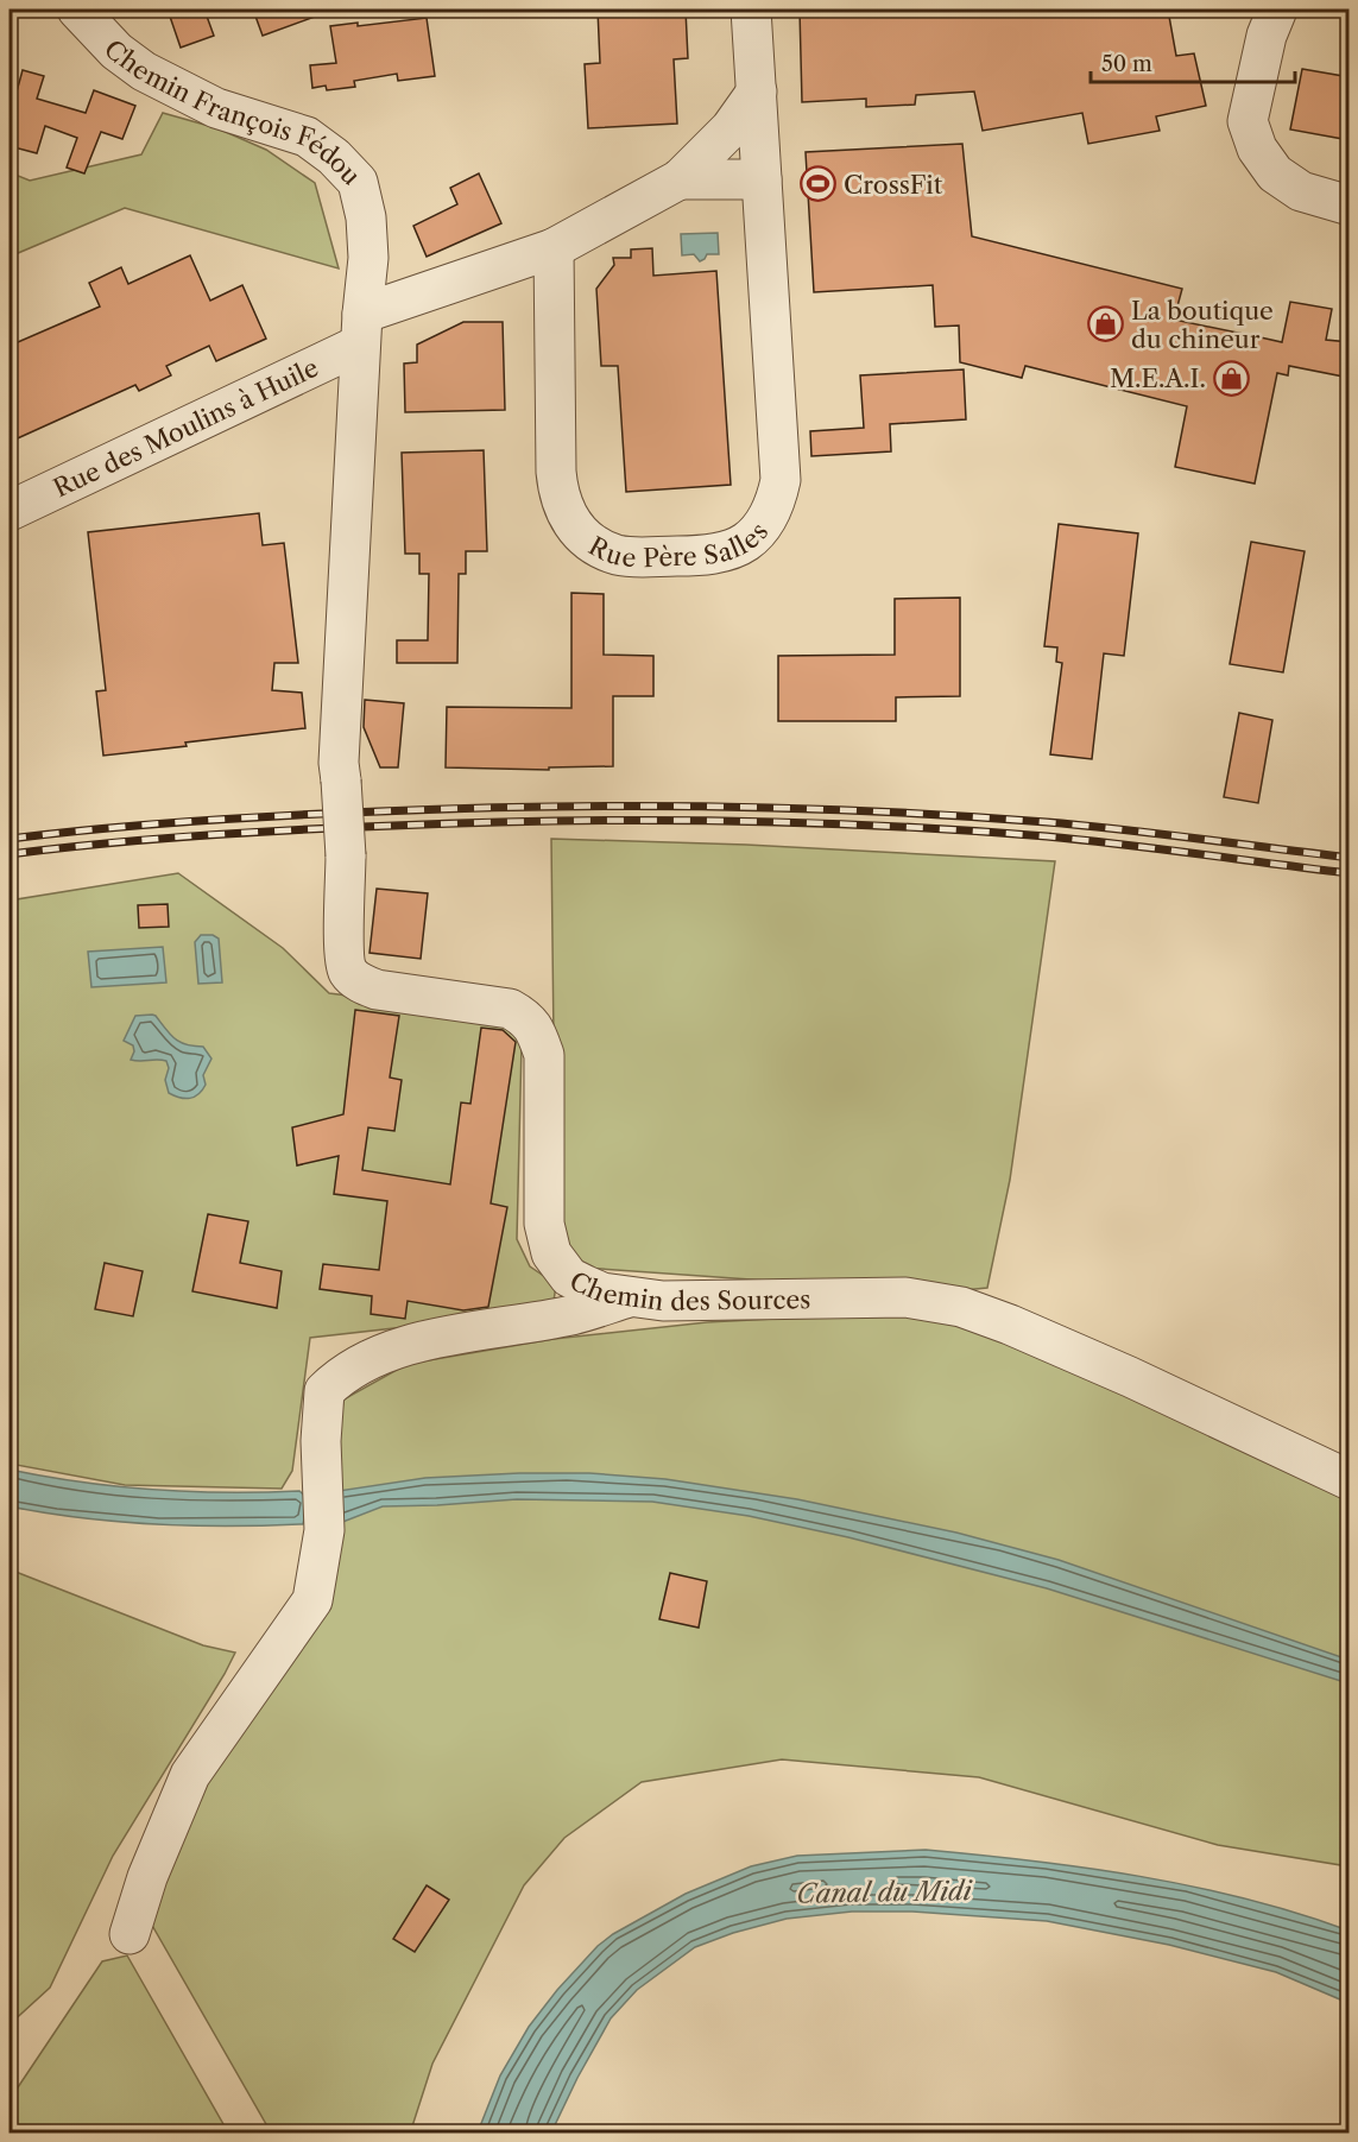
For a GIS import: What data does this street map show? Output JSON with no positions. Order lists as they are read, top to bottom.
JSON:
{
  "streets": {
    "street": [
      "Chemin François Fédou",
      "Rue des Moulins à Huile",
      "Rue Père Salles",
      "Chemin des Sources"
    ]
  },
  "crossings": [
    ["Chemin François Fédou", "Rue des Moulins à Huile"],
    ["Chemin François Fédou", "Chemin des Sources"]
  ],
  "water": ["Canal du Midi"],
  "places": {
    "sports": ["CrossFit"],
    "shop": ["La boutique du chineur", "M.E.A.I."]
  },
  "scale_bar": "50 m"
}
